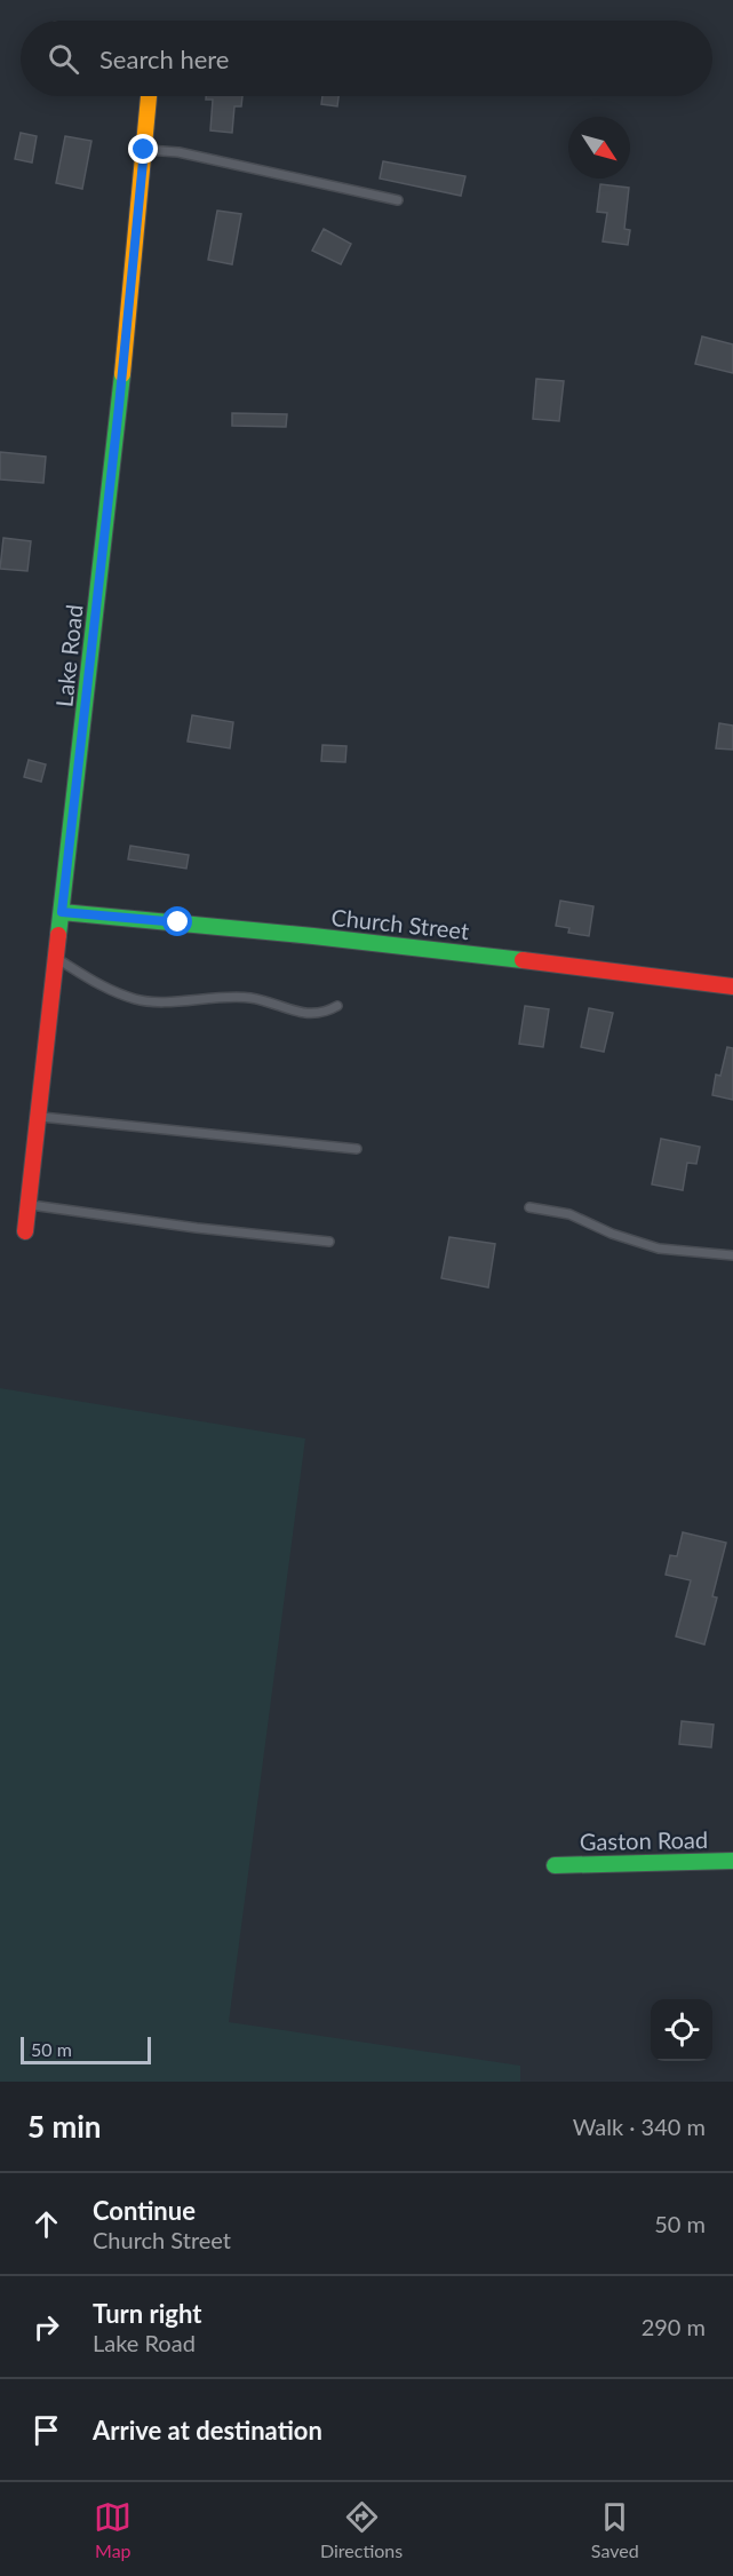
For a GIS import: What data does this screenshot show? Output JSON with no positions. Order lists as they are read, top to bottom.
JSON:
{
  "streets": {
    "street": ["Lake Road", "Church Street", "Gaston Road"]
  },
  "crossings": [
    ["Lake Road", "Church Street"]
  ],
  "scale_bar": "50 m",
  "north": "bottom right",
  "page": {
    "search": "Search here",
    "scale": "50 m",
    "heading": ["5 min", "Walk · 340 m"],
    "list": [
      ["Continue", "Church Street", "50 m"],
      ["Turn right", "Lake Road", "290 m"],
      "Arrive at destination"
    ],
    "nav": ["Map", "Directions", "Saved"]
  }
}
